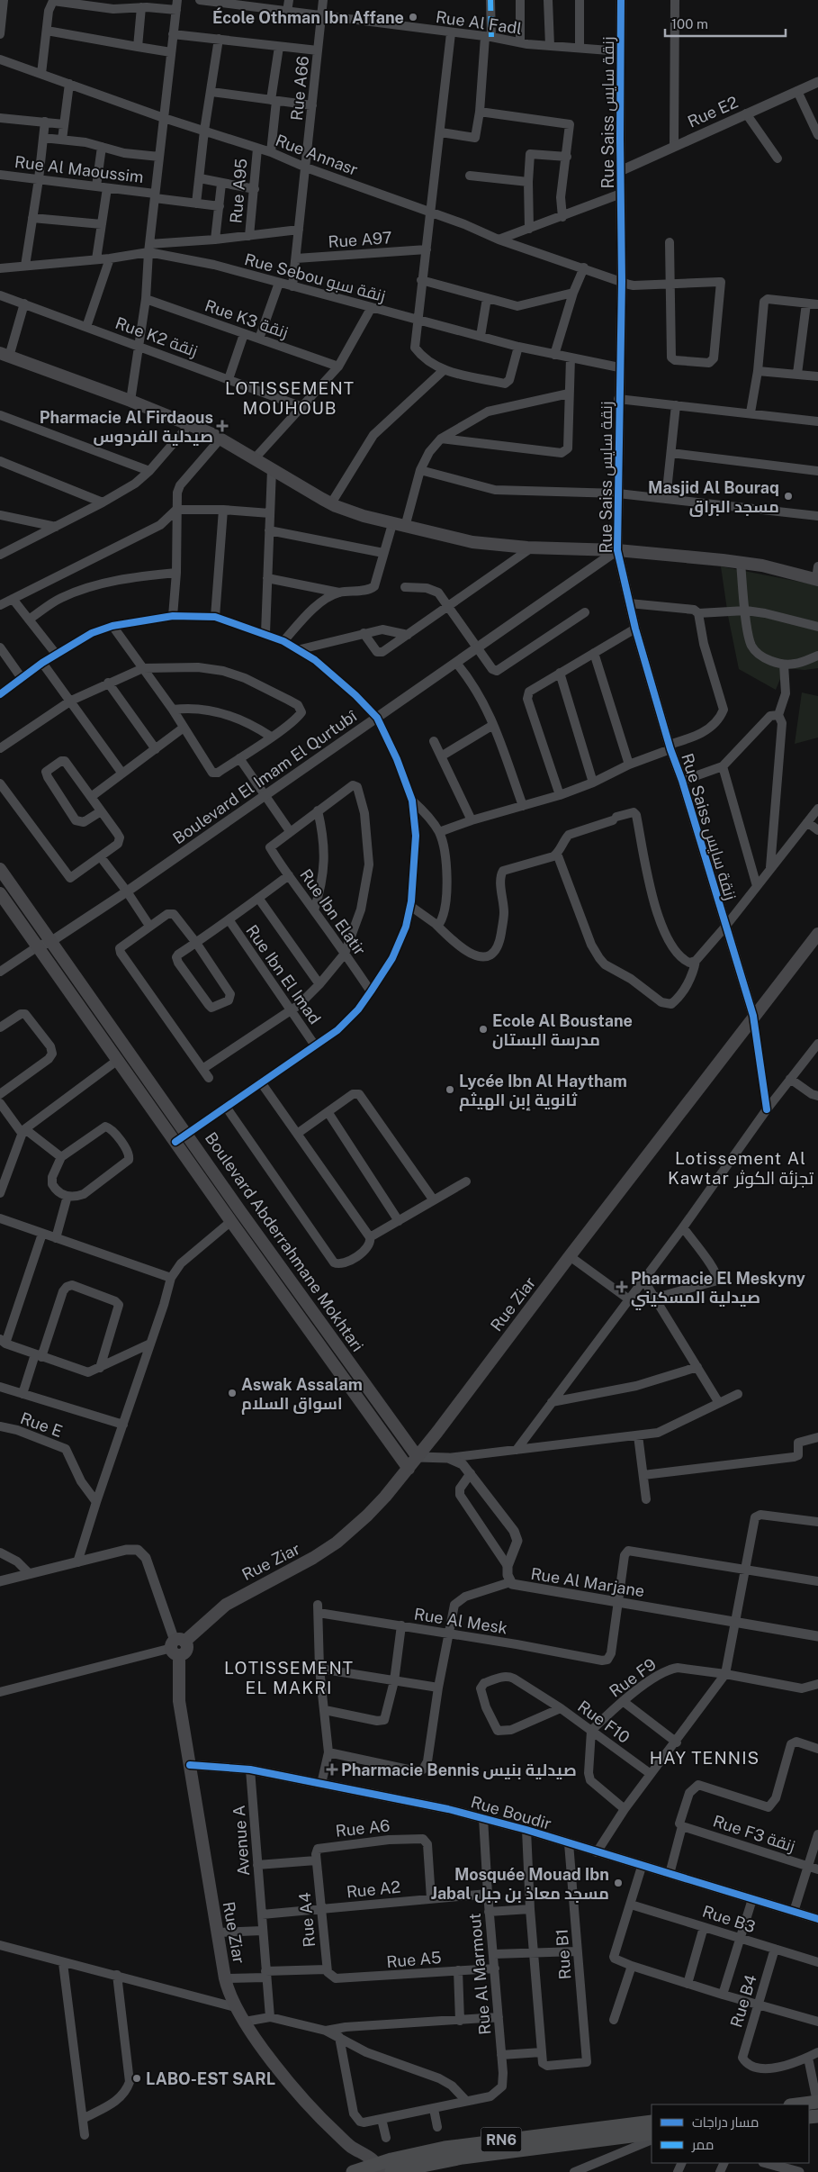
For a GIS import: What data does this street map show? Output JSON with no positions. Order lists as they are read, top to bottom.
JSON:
{
  "streets": {
    "main road": ["Boulevard Abderrahmane Mokhtari", "Rue Ziar", "RN6"],
    "street": [
      "Rue Al Fadl",
      "Rue A66",
      "Rue E2",
      "Rue Saiss زنقة سايس",
      "Rue Annasr",
      "Rue Al Maoussim",
      "Rue A95",
      "Rue A97",
      "Rue Sebou زنقة سبو",
      "Rue K3 زنقة",
      "Rue K2 زنقة",
      "Boulevard El Imam El Qurtubî",
      "Rue Ibn Elatir",
      "Rue Ibn El Imad",
      "Rue E",
      "Rue Al Marjane",
      "Rue Al Mesk",
      "Rue F9",
      "Rue F10",
      "Rue Boudir",
      "Rue A6",
      "Rue F3 زنقة",
      "Avenue A",
      "Rue A2",
      "Rue B3",
      "Rue A4",
      "Rue B1",
      "Rue A5",
      "Rue Al Marmout",
      "Rue B4"
    ]
  },
  "crossings": [
    ["Rue Al Fadl", "Rue A66"],
    ["Rue Al Fadl", "Rue Saiss زنقة سايس"],
    ["Rue A66", "Rue Annasr"],
    ["Rue A66", "Rue A97"],
    ["Rue A66", "Rue Sebou زنقة سبو"],
    ["Rue E2", "Rue Saiss زنقة سايس"],
    ["Rue Saiss زنقة سايس", "Rue Annasr"],
    ["Rue Saiss زنقة سايس", "Rue Sebou زنقة سبو"],
    ["Rue Saiss زنقة سايس", "Boulevard El Imam El Qurtubî"],
    ["Rue Saiss زنقة سايس", "Rue Ziar"],
    ["Rue Annasr", "Rue A95"],
    ["Boulevard El Imam El Qurtubî", "Boulevard Abderrahmane Mokhtari"],
    ["Boulevard Abderrahmane Mokhtari", "Rue Ziar"],
    ["Boulevard Abderrahmane Mokhtari", "Rue Al Marjane"],
    ["Rue Ziar", "Rue Al Marjane"],
    ["Rue Ziar", "Rue Boudir"],
    ["Rue Ziar", "RN6"],
    ["Rue Al Marjane", "Rue Al Mesk"],
    ["Rue F9", "Rue F10"],
    ["Rue Boudir", "Avenue A"],
    ["Rue Boudir", "Rue B1"],
    ["Rue Boudir", "Rue Al Marmout"],
    ["Rue A6", "Rue A2"],
    ["Rue A6", "Rue A4"],
    ["Avenue A", "Rue A2"],
    ["Rue A2", "Rue A4"],
    ["Rue A2", "Rue Al Marmout"],
    ["Rue B3", "Rue B4"],
    ["Rue A4", "Rue A5"],
    ["Rue A5", "Rue Al Marmout"]
  ],
  "districts": [
    "LOTISSEMENT MOUHOUB",
    "Lotissement Al Kawtar تجزئة الكوثر",
    "LOTISSEMENT EL MAKRI",
    "HAY TENNIS"
  ],
  "places": {
    "other": [
      "École Othman Ibn Affane",
      "Masjid Al Bouraq مسجد البراق",
      "Ecole Al Boustane مدرسة البستان",
      "Lycée Ibn Al Haytham ثانوية إبن الهيثم",
      "Aswak Assalam اسواق السلام",
      "Mosquée Mouad Ibn Jabal مسجد معاذ بن جبل",
      "LABO-EST SARL"
    ],
    "health": ["Pharmacie Al Firdaous صيدلية الفردوس", "Pharmacie El Meskyny صيدلية المسكيني", "Pharmacie Bennis صيدلية بنيس"]
  },
  "legend": ["مسار دراجات", "ممر"],
  "scale_bar": "100 m"
}
